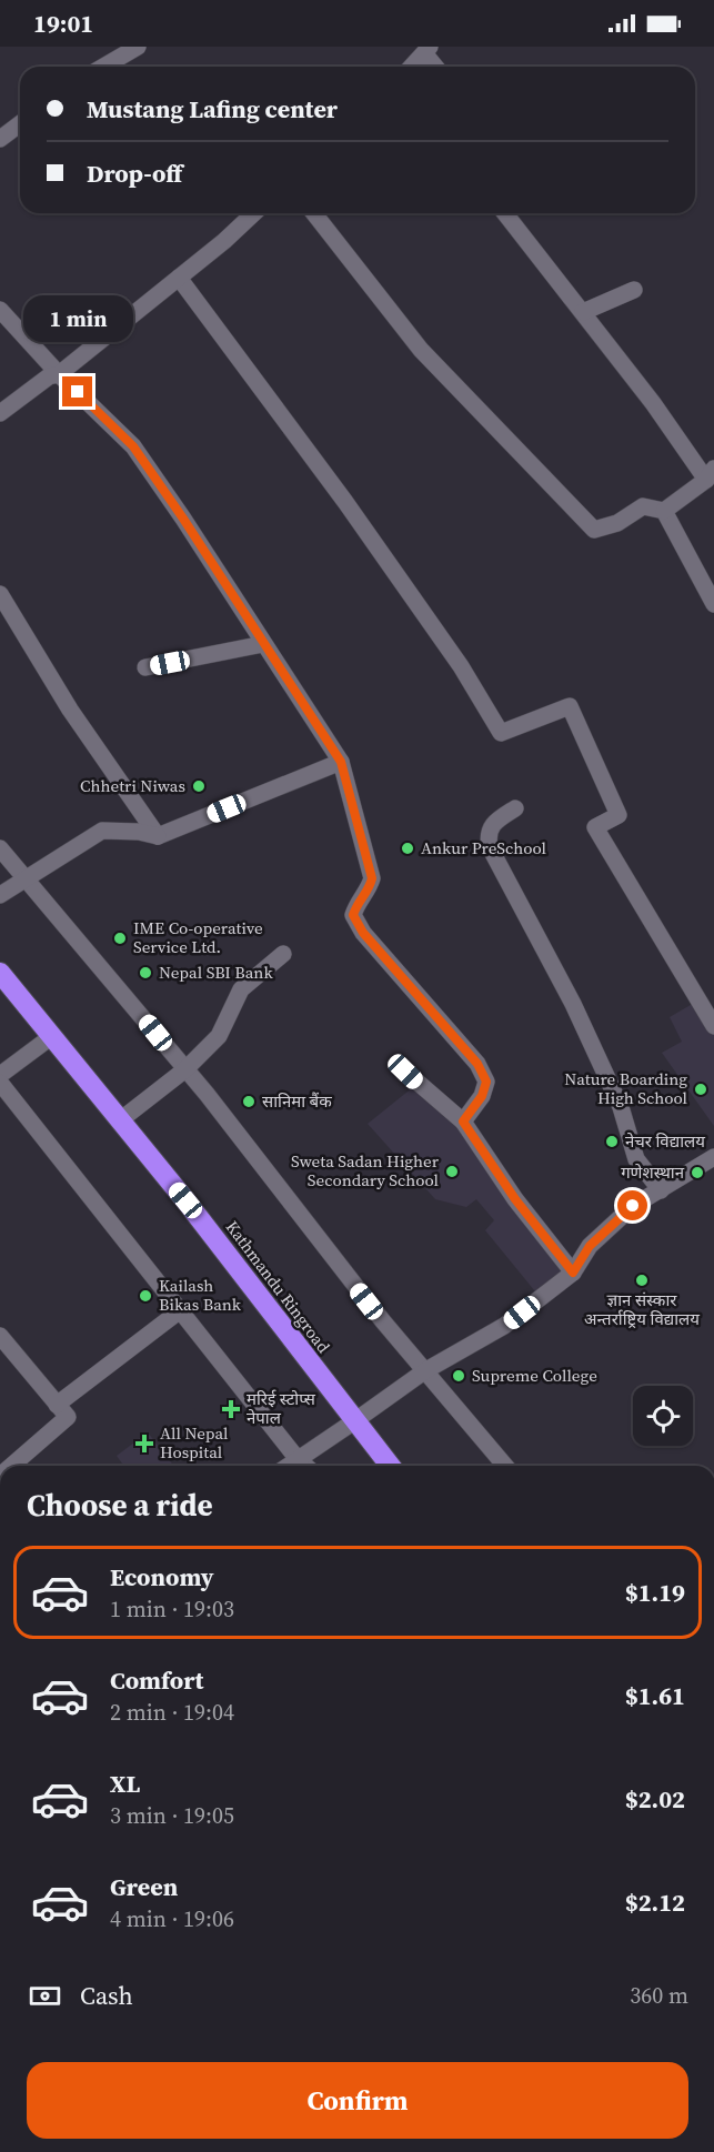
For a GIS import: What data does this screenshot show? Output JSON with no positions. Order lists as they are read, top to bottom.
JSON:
{
  "streets": {
    "highway": ["Kathmandu Ringroad"]
  },
  "places": {
    "other": [
      "Chhetri Niwas",
      "Ankur PreSchool",
      "IME Co-operative Service Ltd.",
      "Nepal SBI Bank",
      "Nature Boarding High School",
      "सानिमा बैंक",
      "नेचर विद्यालय",
      "Sweta Sadan Higher Secondary School",
      "गणेशस्थान",
      "ज्ञान संस्कार अन्तर्राष्ट्रिय विद्यालय",
      "Kailash Bikas Bank",
      "Supreme College"
    ],
    "health": ["मरिई स्टोप्स नेपाल", "All Nepal Hospital"]
  },
  "page": {
    "status": "19:01",
    "banner": ["Mustang Lafing center", "Drop-off"],
    "bubble": "1 min",
    "heading": "Choose a ride",
    "list": [
      {
        "name": "Economy",
        "note": "1 min · 19:03",
        "value": "$1.19"
      },
      {
        "name": "Comfort",
        "note": "2 min · 19:04",
        "value": "$1.61"
      },
      {
        "name": "XL",
        "note": "3 min · 19:05",
        "value": "$2.02"
      },
      {
        "name": "Green",
        "note": "4 min · 19:06",
        "value": "$2.12"
      }
    ],
    "pay": ["Cash", "360 m"],
    "buttons": "Confirm"
  }
}
